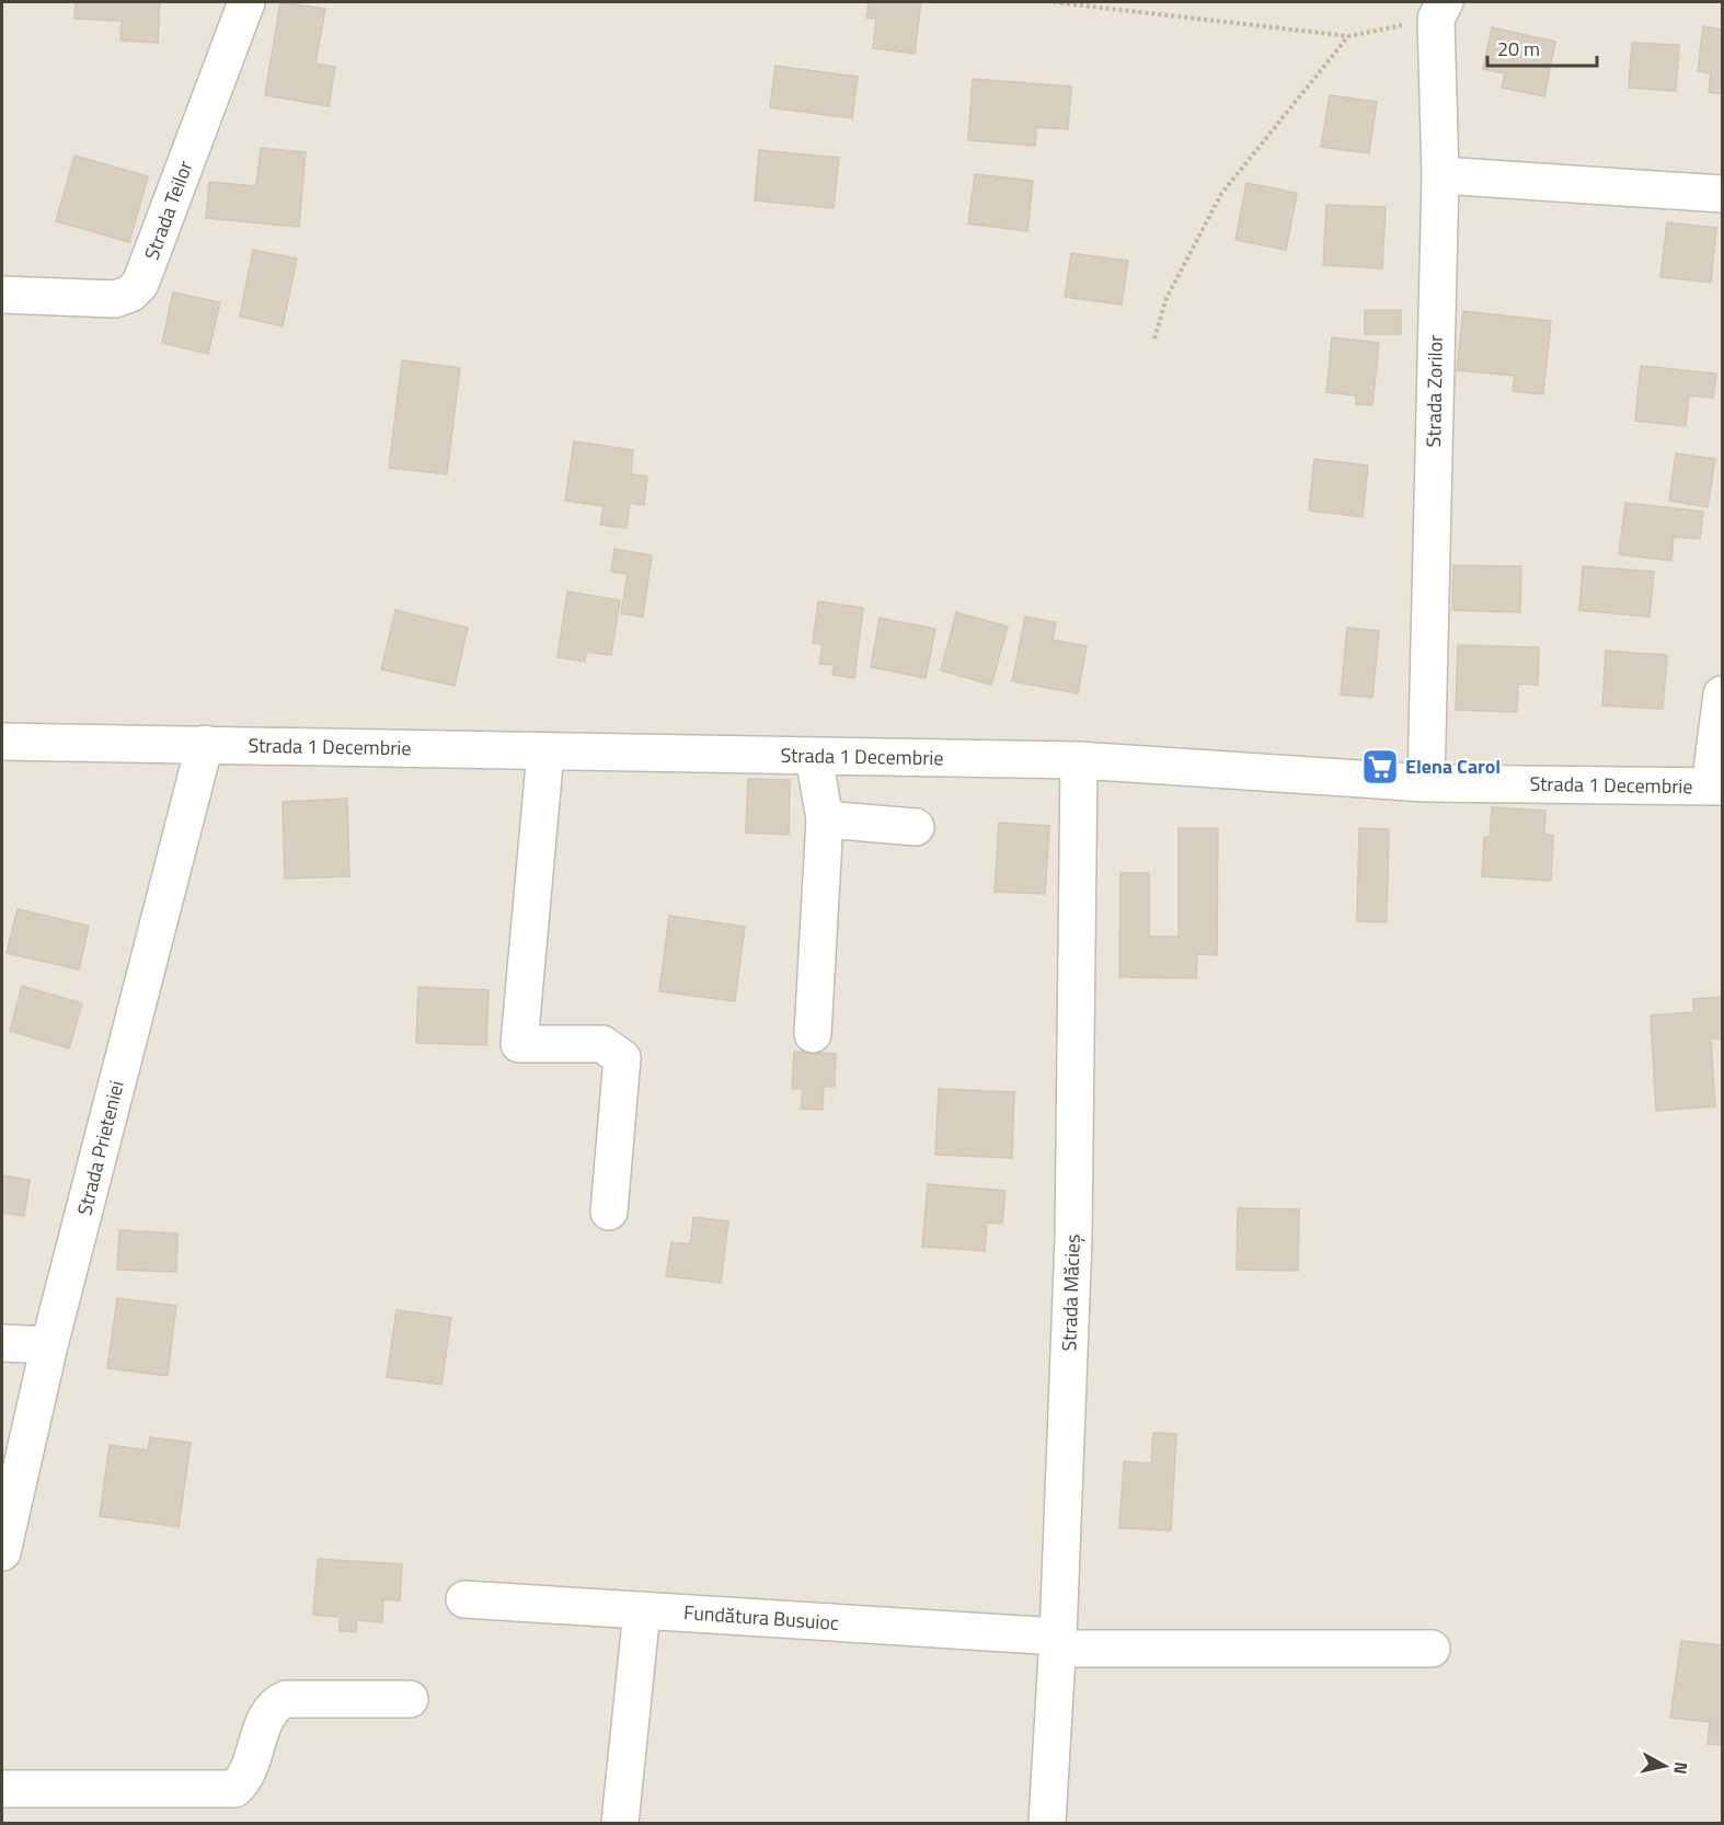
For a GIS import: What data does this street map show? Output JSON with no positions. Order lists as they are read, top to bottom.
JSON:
{
  "streets": {
    "street": [
      "Strada Teilor",
      "Strada Zorilor",
      "Strada 1 Decembrie",
      "Strada Prieteniei",
      "Strada Măcieș",
      "Fundătura Busuioc"
    ]
  },
  "crossings": [
    ["Strada Zorilor", "Strada 1 Decembrie"],
    ["Strada 1 Decembrie", "Strada Prieteniei"],
    ["Strada 1 Decembrie", "Strada Măcieș"],
    ["Strada Măcieș", "Fundătura Busuioc"]
  ],
  "places": {
    "supermarket": ["Elena Carol"]
  },
  "scale_bar": "20 m",
  "north": "right"
}
